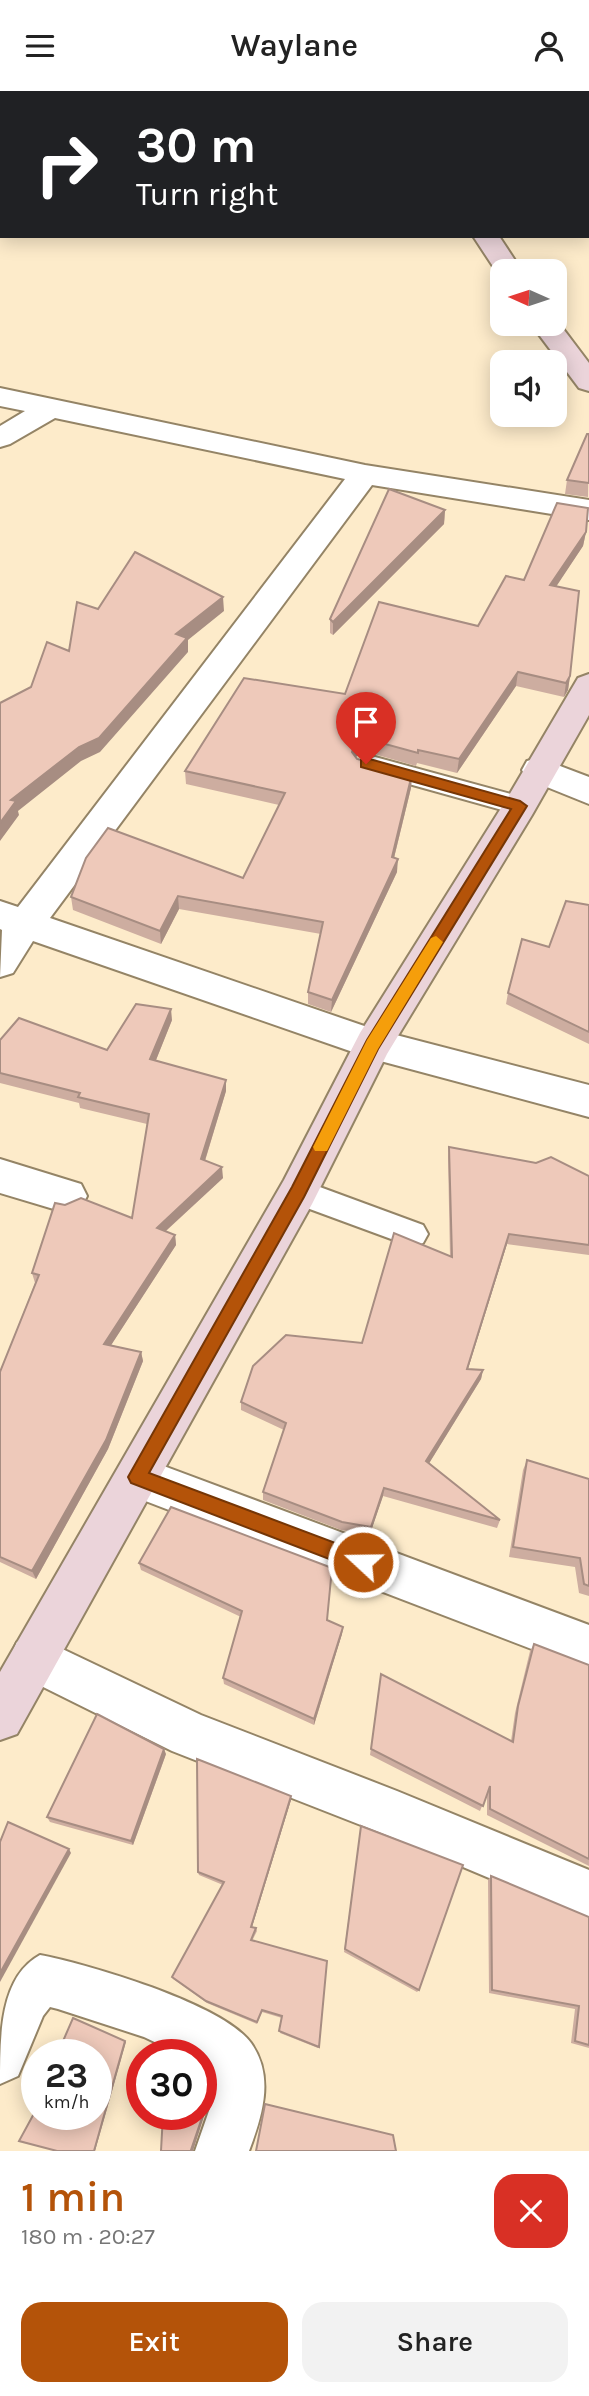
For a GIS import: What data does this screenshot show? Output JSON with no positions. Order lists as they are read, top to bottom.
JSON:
{
  "north": "left",
  "page": {
    "header": "Waylane",
    "turn": ["30 m", "Turn right"],
    "speed": "23 km/h",
    "limit": "30",
    "heading": ["1 min", "180 m · 20:27"],
    "buttons": ["Exit", "Share"]
  }
}
